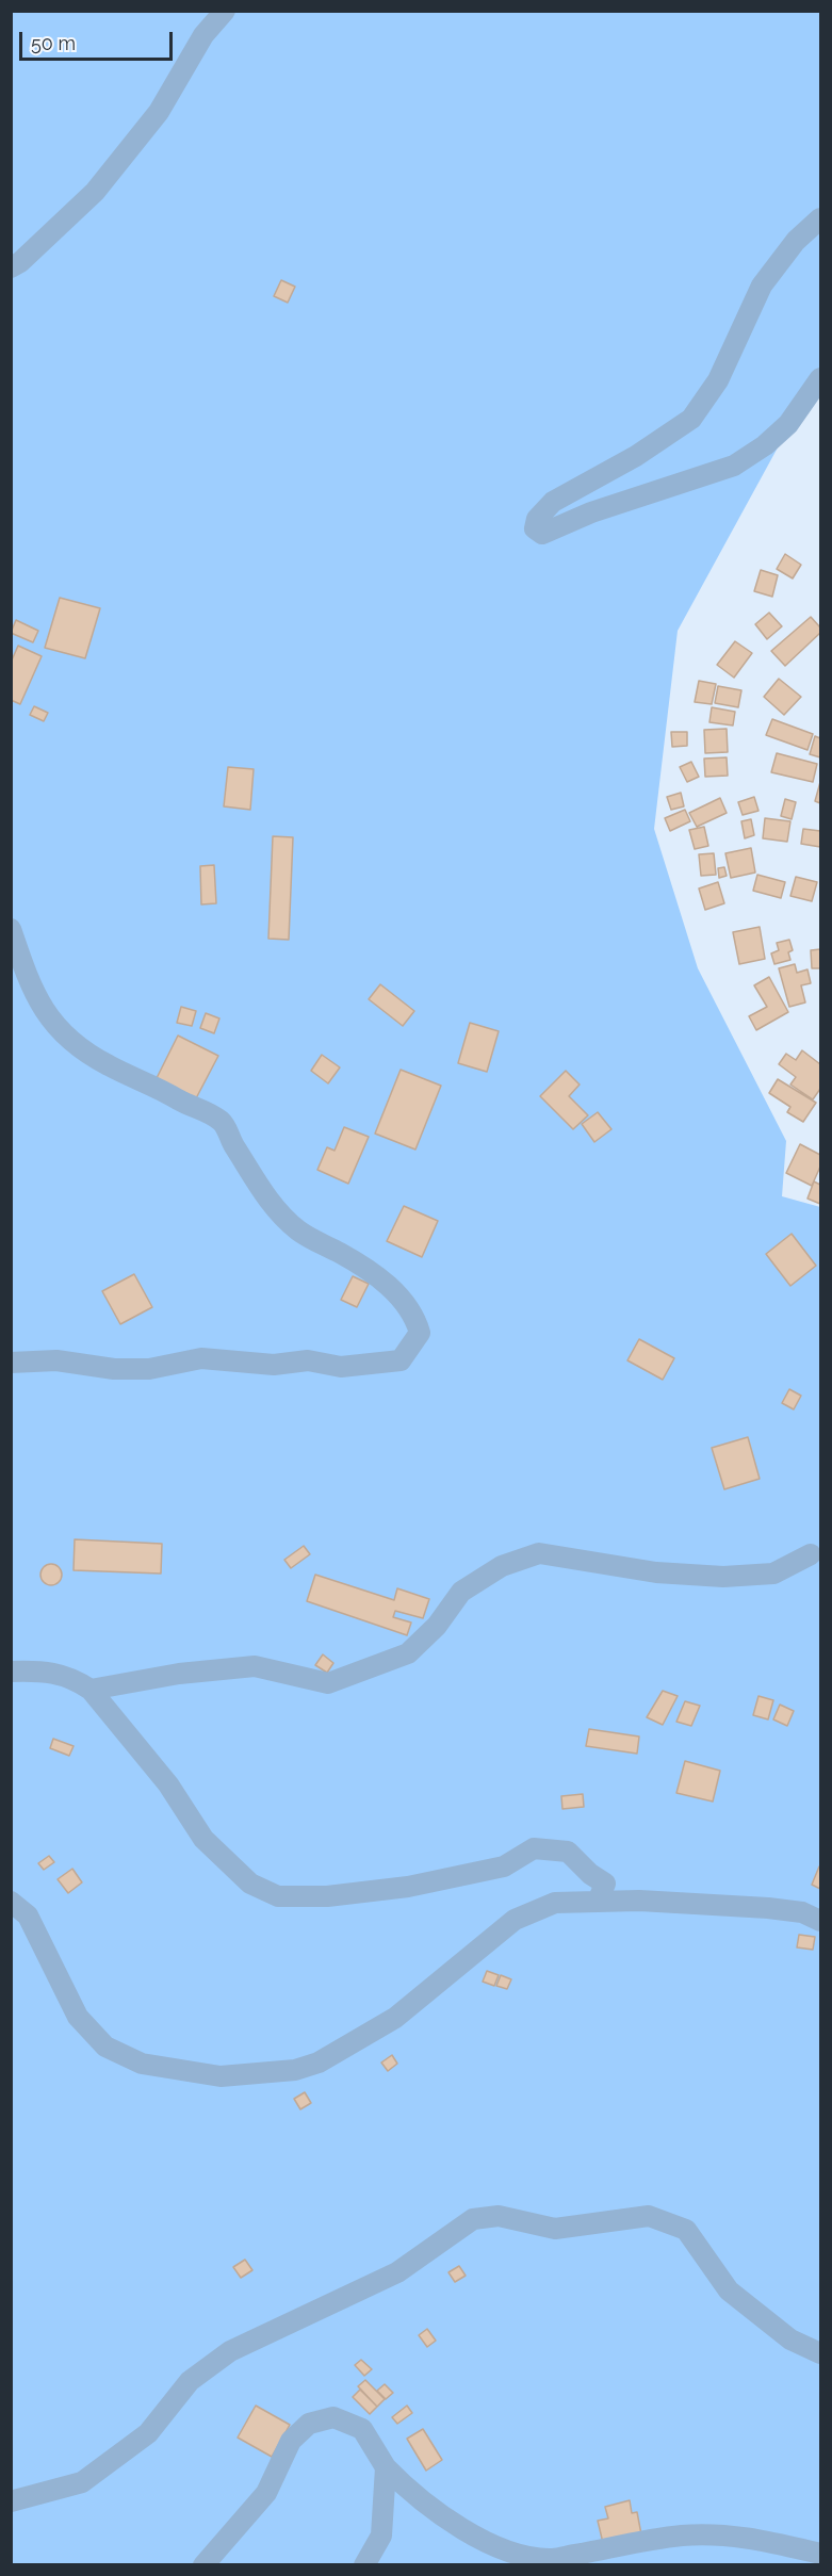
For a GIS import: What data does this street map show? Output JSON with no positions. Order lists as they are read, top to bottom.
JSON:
{
  "scale_bar": "50 m"
}
